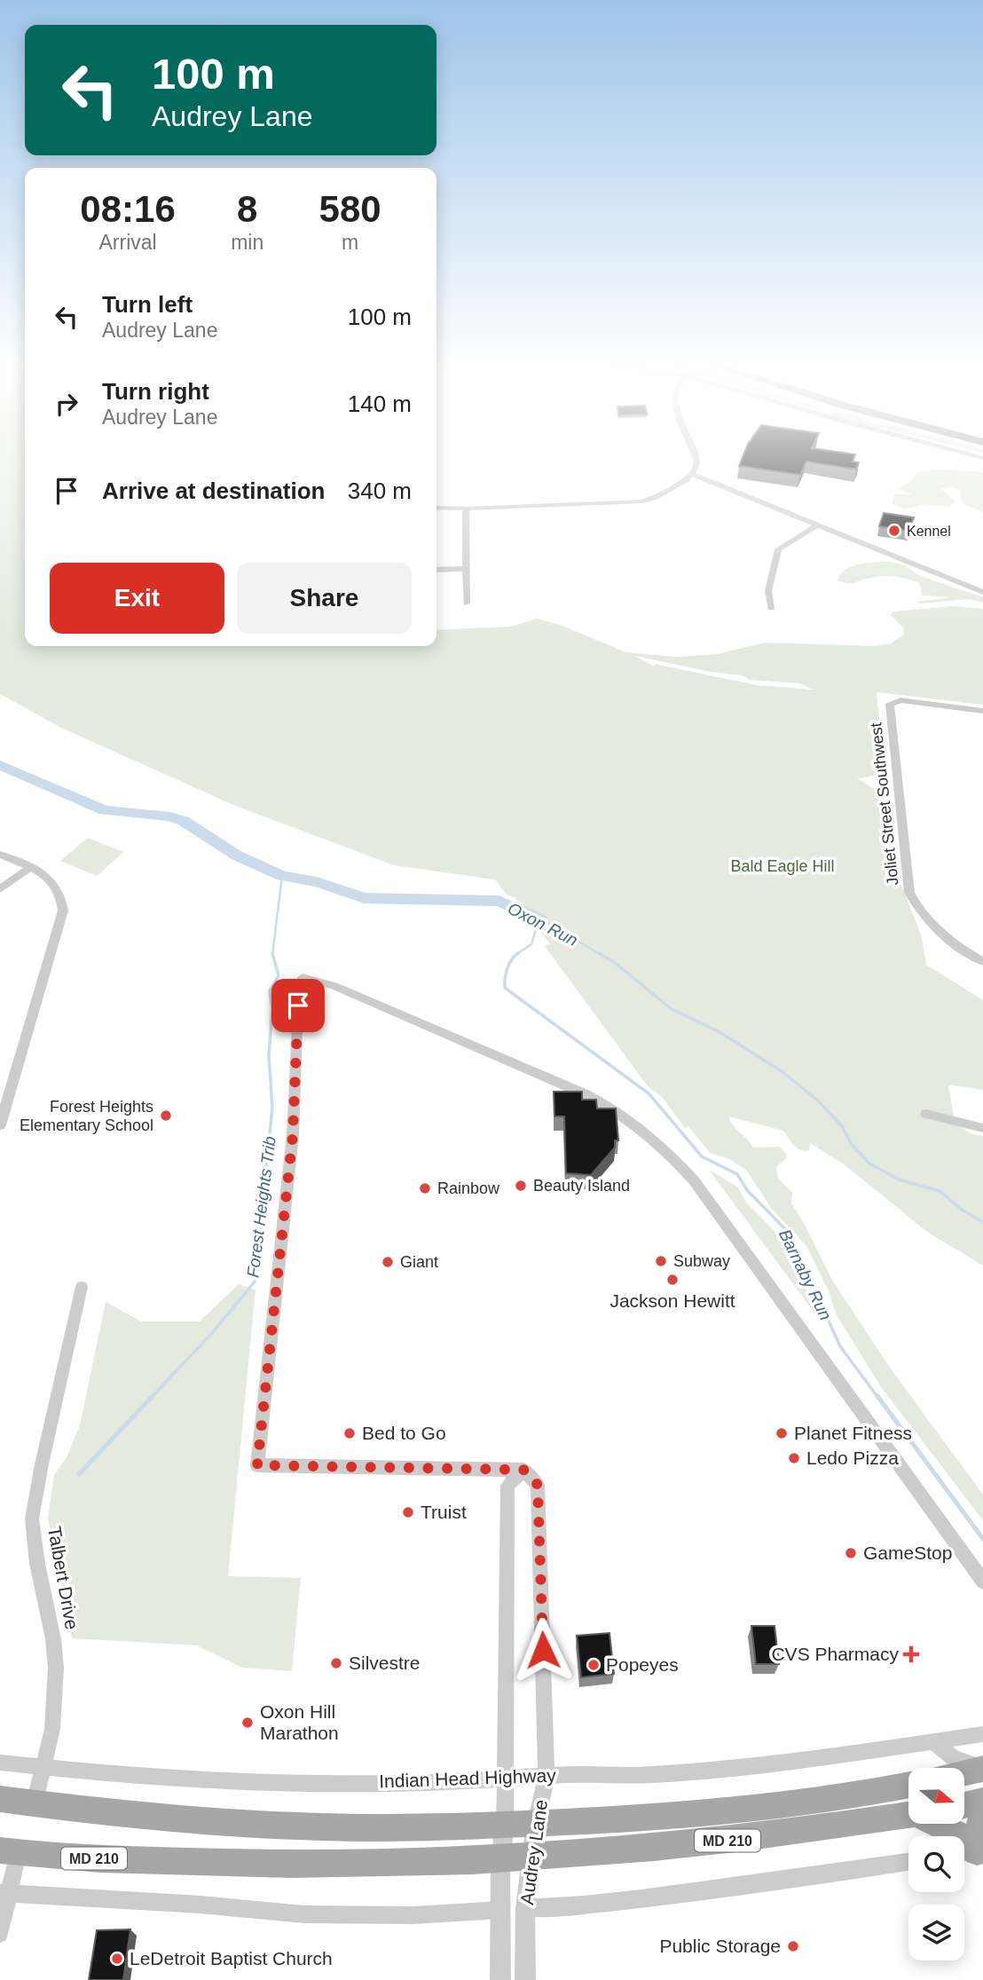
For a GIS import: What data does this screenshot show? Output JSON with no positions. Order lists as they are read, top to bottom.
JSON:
{
  "streets": {
    "main road": ["MD 210"],
    "street": [
      "Joliet Street Southwest",
      "Talbert Drive",
      "Indian Head Highway",
      "Audrey Lane"
    ]
  },
  "crossings": [
    ["Talbert Drive", "Indian Head Highway"],
    ["Talbert Drive", "MD 210"],
    ["Indian Head Highway", "Audrey Lane"],
    ["MD 210", "Audrey Lane"]
  ],
  "water": ["Oxon Run", "Forest Heights Trib", "Barnaby Run"],
  "parks": ["Bald Eagle Hill"],
  "places": {
    "other": [
      "Kennel",
      "Forest Heights Elementary School",
      "Beauty Island",
      "Rainbow",
      "Subway",
      "Giant",
      "Jackson Hewitt",
      "Bed to Go",
      "Planet Fitness",
      "Ledo Pizza",
      "Truist",
      "GameStop",
      "Silvestre",
      "Popeyes",
      "Oxon Hill Marathon",
      "Public Storage",
      "LeDetroit Baptist Church"
    ],
    "health": ["CVS Pharmacy"]
  },
  "north": "right",
  "page": {
    "turn": ["100 m", "Audrey Lane"],
    "eta": [
      "08:16",
      "Arrival",
      "8",
      "min",
      "580",
      "m"
    ],
    "list": [
      {
        "name": "Turn left",
        "note": "Audrey Lane",
        "value": "100 m"
      },
      {
        "name": "Turn right",
        "note": "Audrey Lane",
        "value": "140 m"
      },
      {
        "name": "Arrive at destination",
        "value": "340 m"
      }
    ],
    "buttons": ["Exit", "Share"]
  }
}
